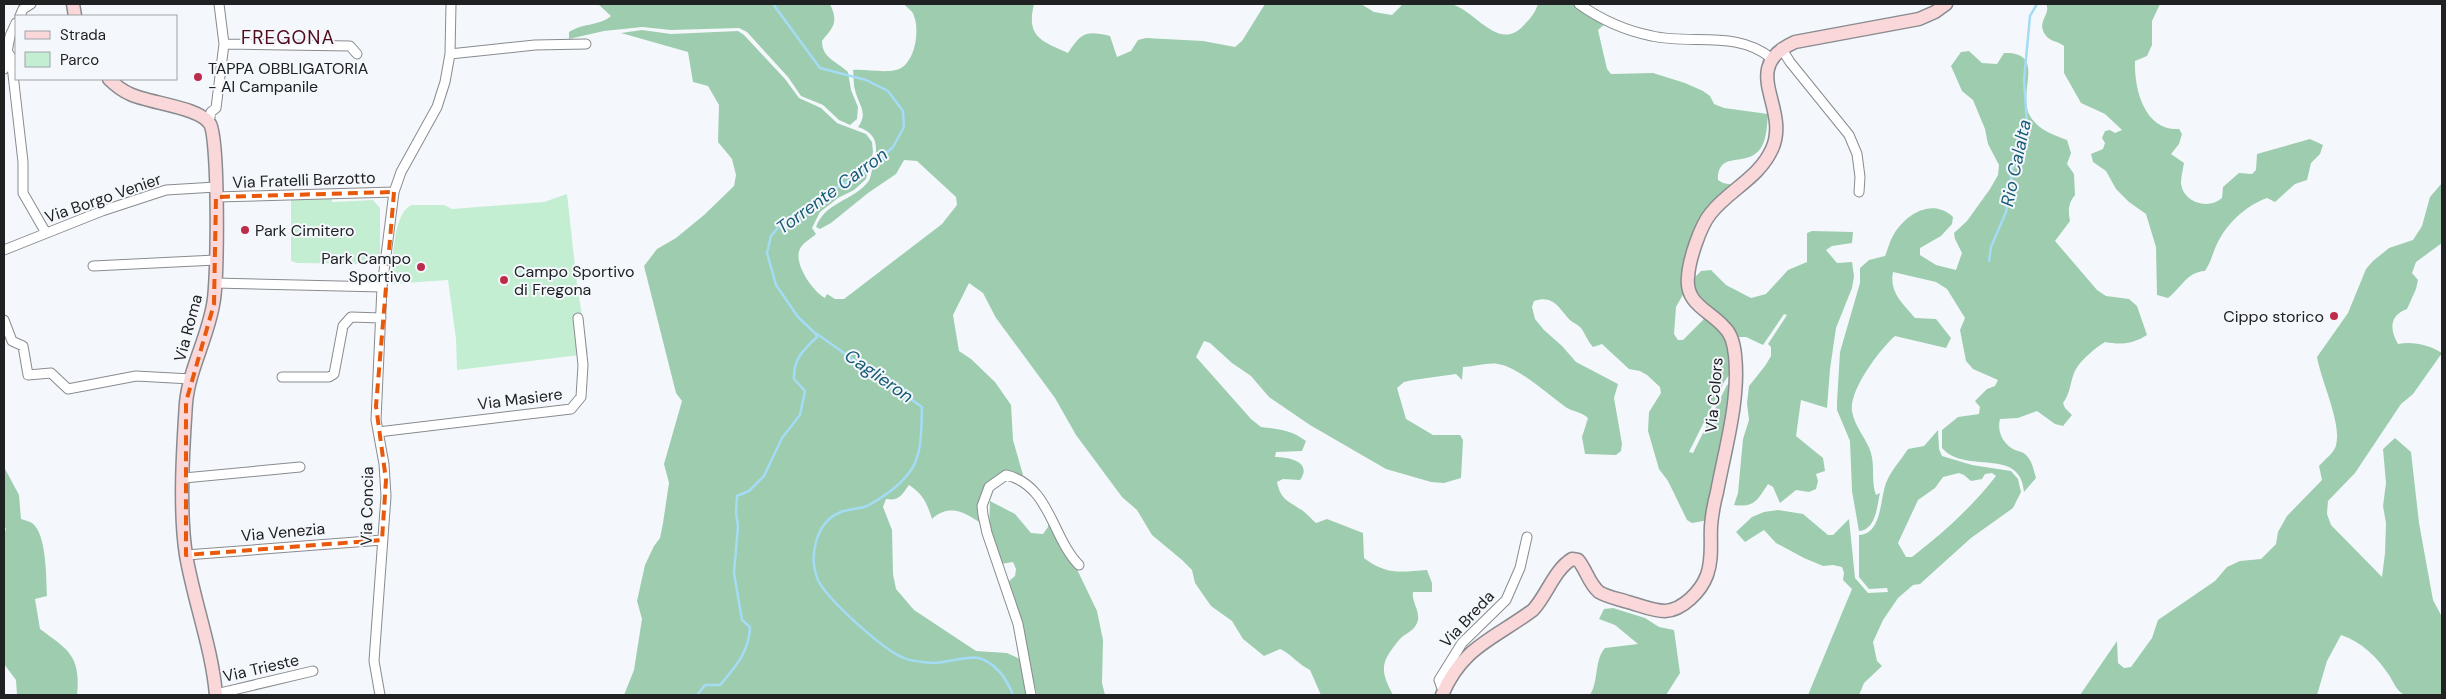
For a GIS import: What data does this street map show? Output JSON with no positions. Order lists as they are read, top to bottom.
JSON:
{
  "streets": {
    "street": [
      "Via Fratelli Barzotto",
      "Via Borgo Venier",
      "Via Roma",
      "Via Colors",
      "Via Masiere",
      "Via Concia",
      "Via Venezia",
      "Via Breda",
      "Via Trieste"
    ]
  },
  "crossings": [
    ["Via Fratelli Barzotto", "Via Borgo Venier"],
    ["Via Fratelli Barzotto", "Via Roma"],
    ["Via Fratelli Barzotto", "Via Concia"],
    ["Via Borgo Venier", "Via Roma"],
    ["Via Roma", "Via Venezia"],
    ["Via Roma", "Via Trieste"],
    ["Via Colors", "Via Breda"],
    ["Via Masiere", "Via Concia"],
    ["Via Concia", "Via Venezia"]
  ],
  "districts": ["FREGONA"],
  "water": ["Rio Calalta", "Torrente Carron", "Caglieron"],
  "places": [
    "TAPPA OBBLIGATORIA - Al Campanile",
    "Park Cimitero",
    "Park Campo Sportivo",
    "Campo Sportivo di Fregona",
    "Cippo storico"
  ],
  "legend": ["Strada", "Parco"]
}
